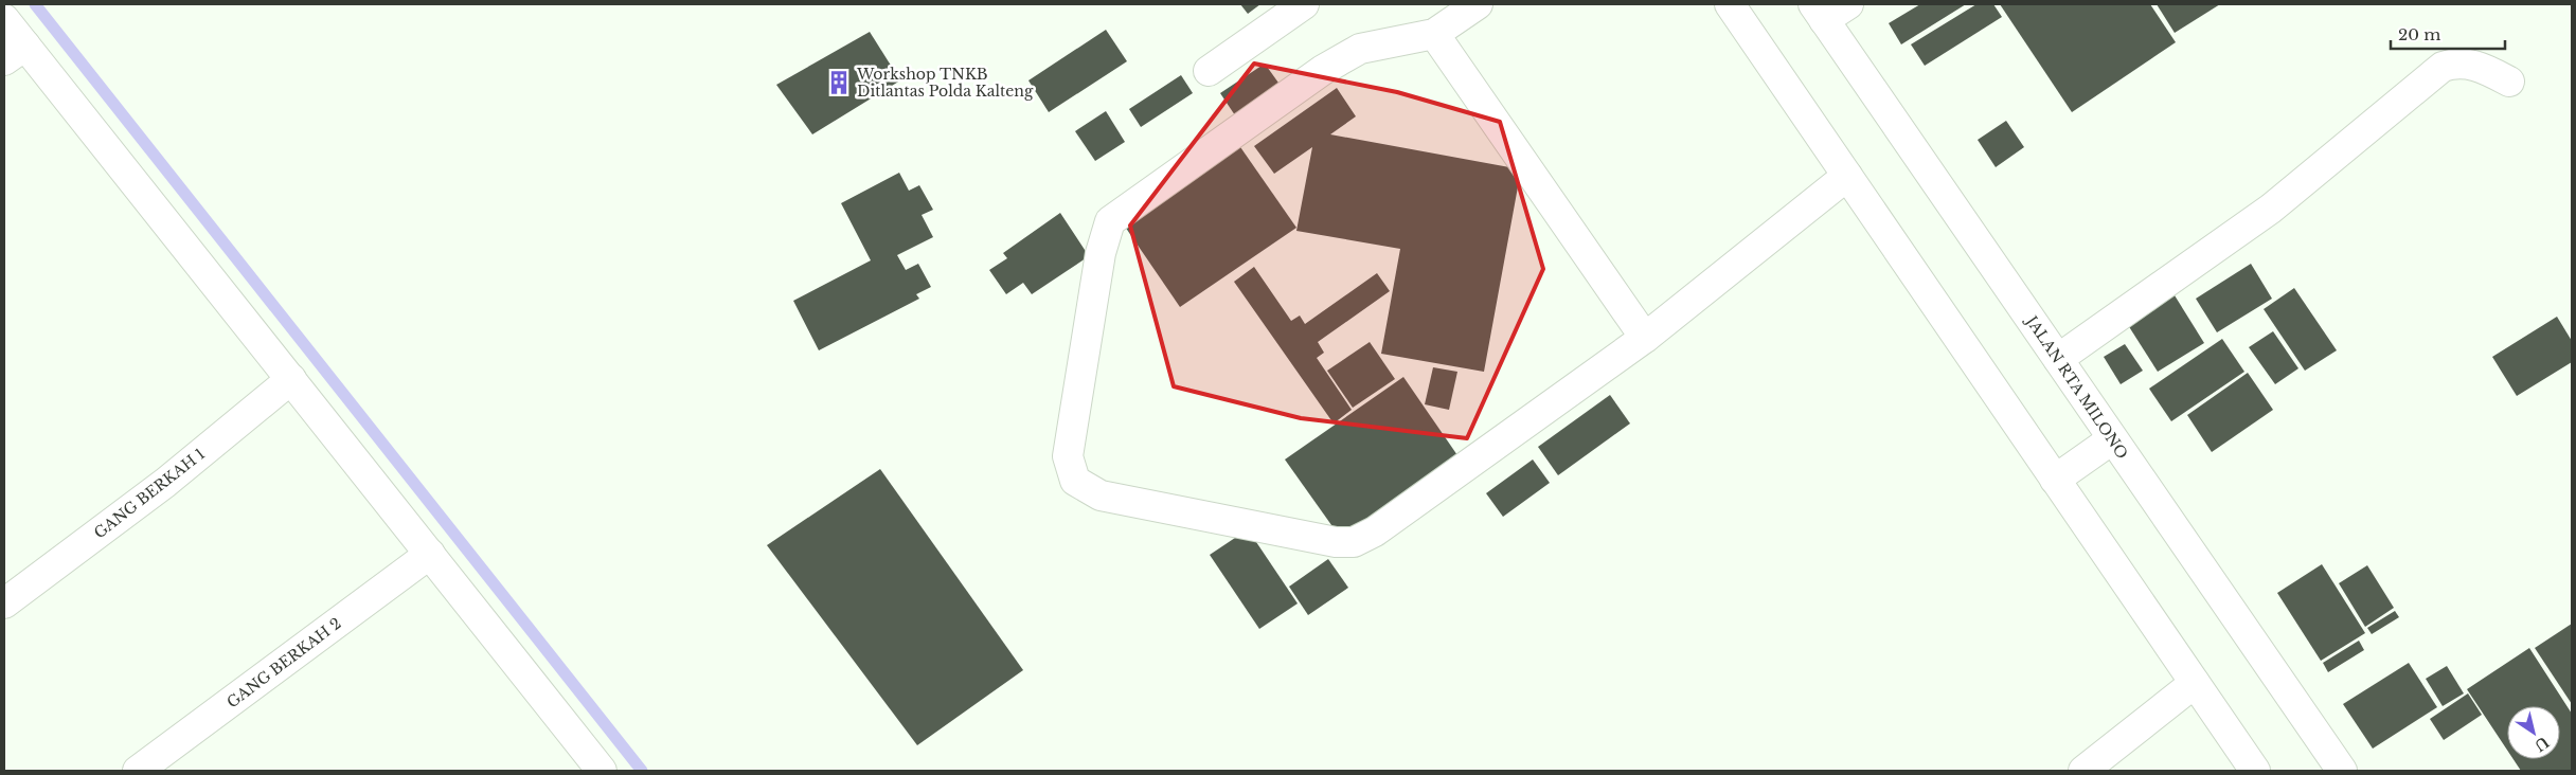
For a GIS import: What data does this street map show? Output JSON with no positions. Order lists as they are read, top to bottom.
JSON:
{
  "streets": {
    "main road": ["JALAN RTA MILONO", "GANG BERKAH 1", "GANG BERKAH 2"]
  },
  "places": {
    "building": ["Workshop TNKB Ditlantas Polda Kalteng"]
  },
  "scale_bar": "20 m",
  "north": "bottom right"
}
